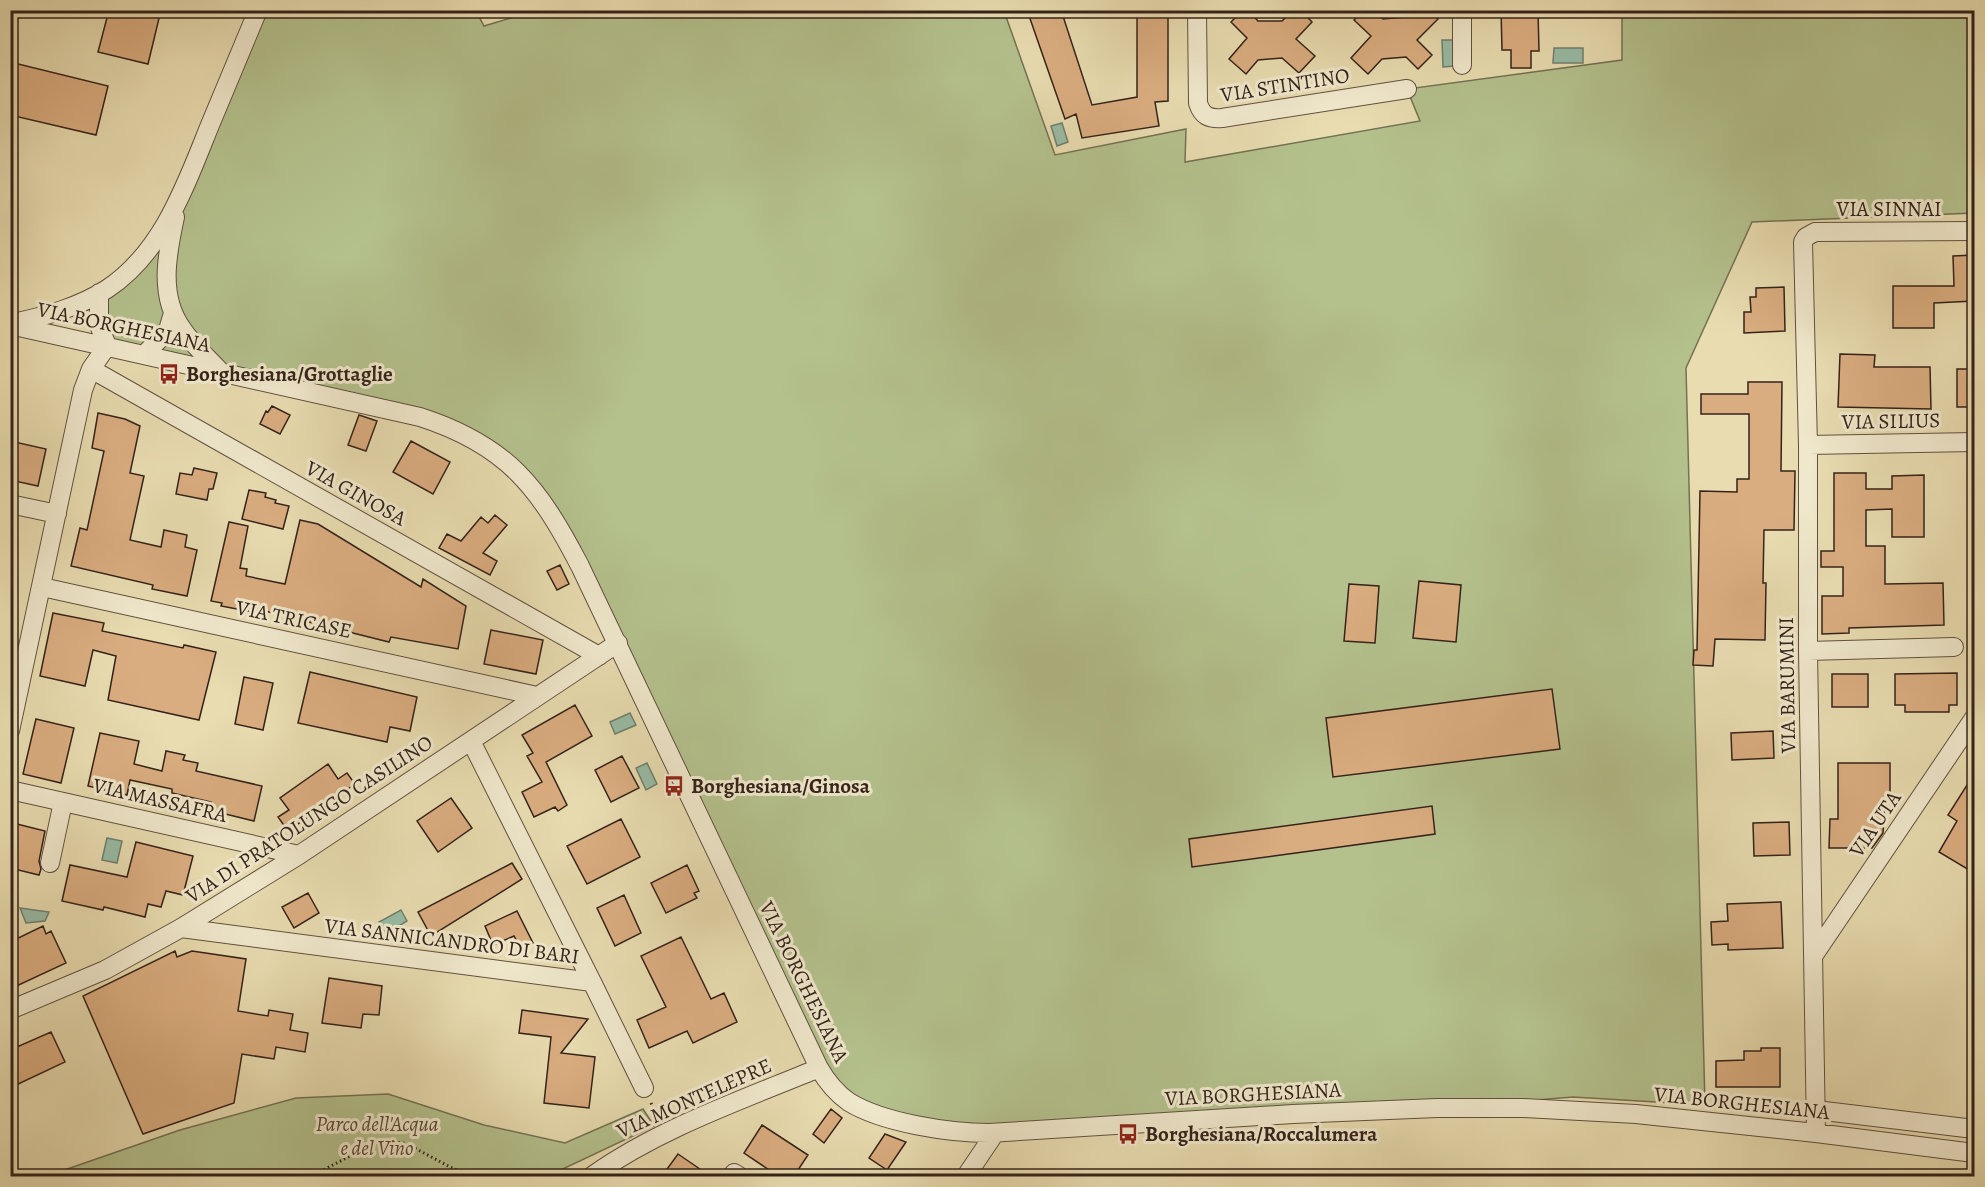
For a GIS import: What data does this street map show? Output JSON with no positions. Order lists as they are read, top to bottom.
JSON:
{
  "streets": {
    "street": [
      "VIA STINTINO",
      "VIA SINNAI",
      "VIA BORGHESIANA",
      "VIA SILIUS",
      "VIA GINOSA",
      "VIA TRICASE",
      "VIA BARUMINI",
      "VIA MASSAFRA",
      "VIA DI PRATOLUNGO CASILINO",
      "VIA UTA",
      "VIA SANNICANDRO DI BARI",
      "VIA MONTELEPRE"
    ]
  },
  "crossings": [
    ["VIA SINNAI", "VIA BARUMINI"],
    ["VIA BORGHESIANA", "VIA BARUMINI"],
    ["VIA BORGHESIANA", "VIA DI PRATOLUNGO CASILINO"],
    ["VIA BORGHESIANA", "VIA MONTELEPRE"],
    ["VIA SILIUS", "VIA BARUMINI"],
    ["VIA GINOSA", "VIA DI PRATOLUNGO CASILINO"],
    ["VIA TRICASE", "VIA DI PRATOLUNGO CASILINO"],
    ["VIA BARUMINI", "VIA UTA"],
    ["VIA MASSAFRA", "VIA DI PRATOLUNGO CASILINO"],
    ["VIA DI PRATOLUNGO CASILINO", "VIA SANNICANDRO DI BARI"]
  ],
  "parks": ["Parco dell'Acqua e del Vino"],
  "places": {
    "bus stop": ["Borghesiana/Grottaglie", "Borghesiana/Ginosa", "Borghesiana/Roccalumera"]
  }
}
